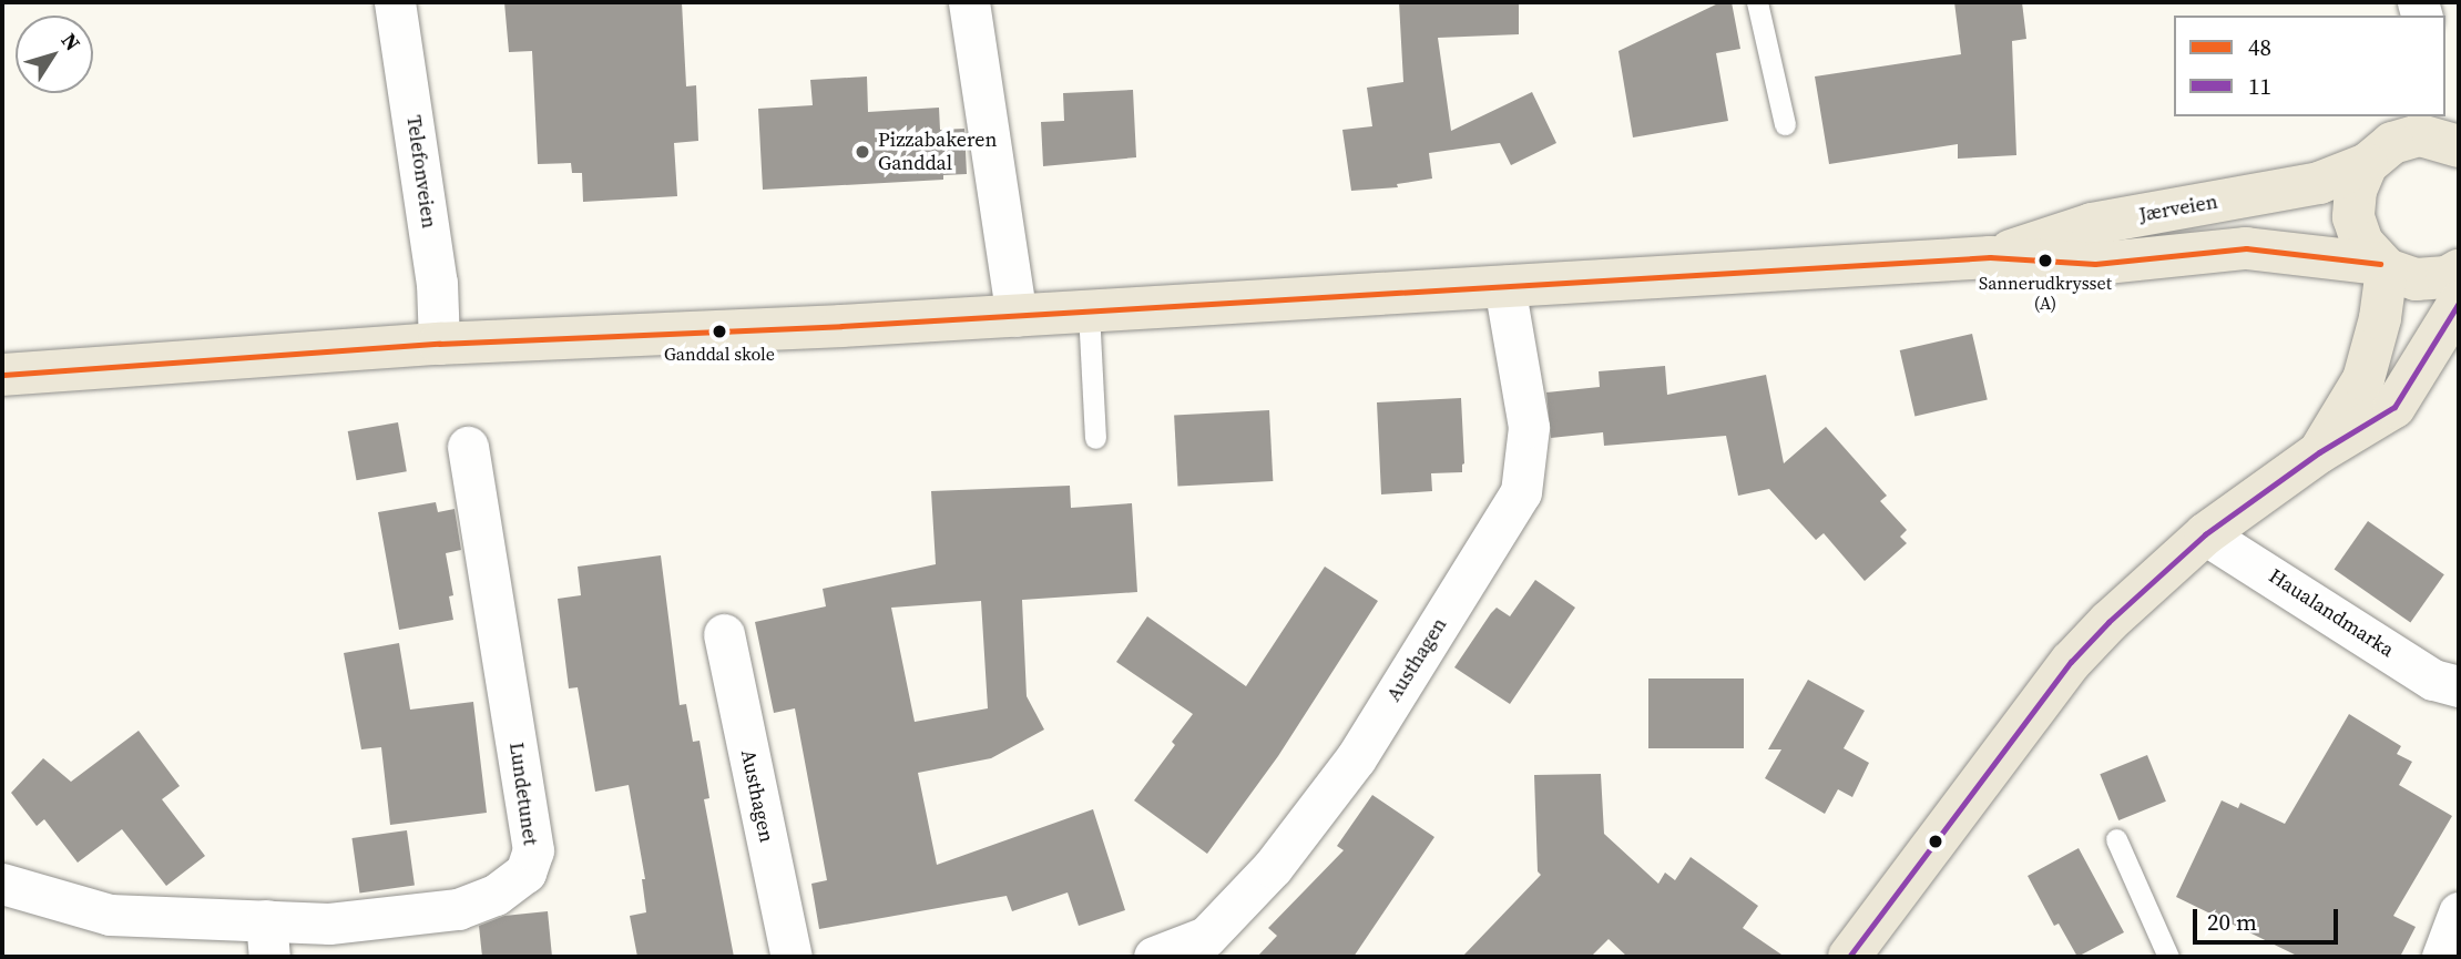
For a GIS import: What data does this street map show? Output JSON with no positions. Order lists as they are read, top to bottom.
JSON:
{
  "streets": {
    "main road": ["Jærveien"],
    "street": [
      "Telefonveien",
      "Haualandmarka",
      "Austhagen",
      "Lundetunet"
    ]
  },
  "crossings": [
    ["Telefonveien", "Jærveien"],
    ["Jærveien", "Austhagen"]
  ],
  "places": ["Pizzabakeren Ganddal", "Sannerudkrysset (A)", "Ganddal skole"],
  "lines": ["transit line 48", "transit line 11"],
  "legend": ["48", "11"],
  "scale_bar": "20 m",
  "north": "top right"
}
